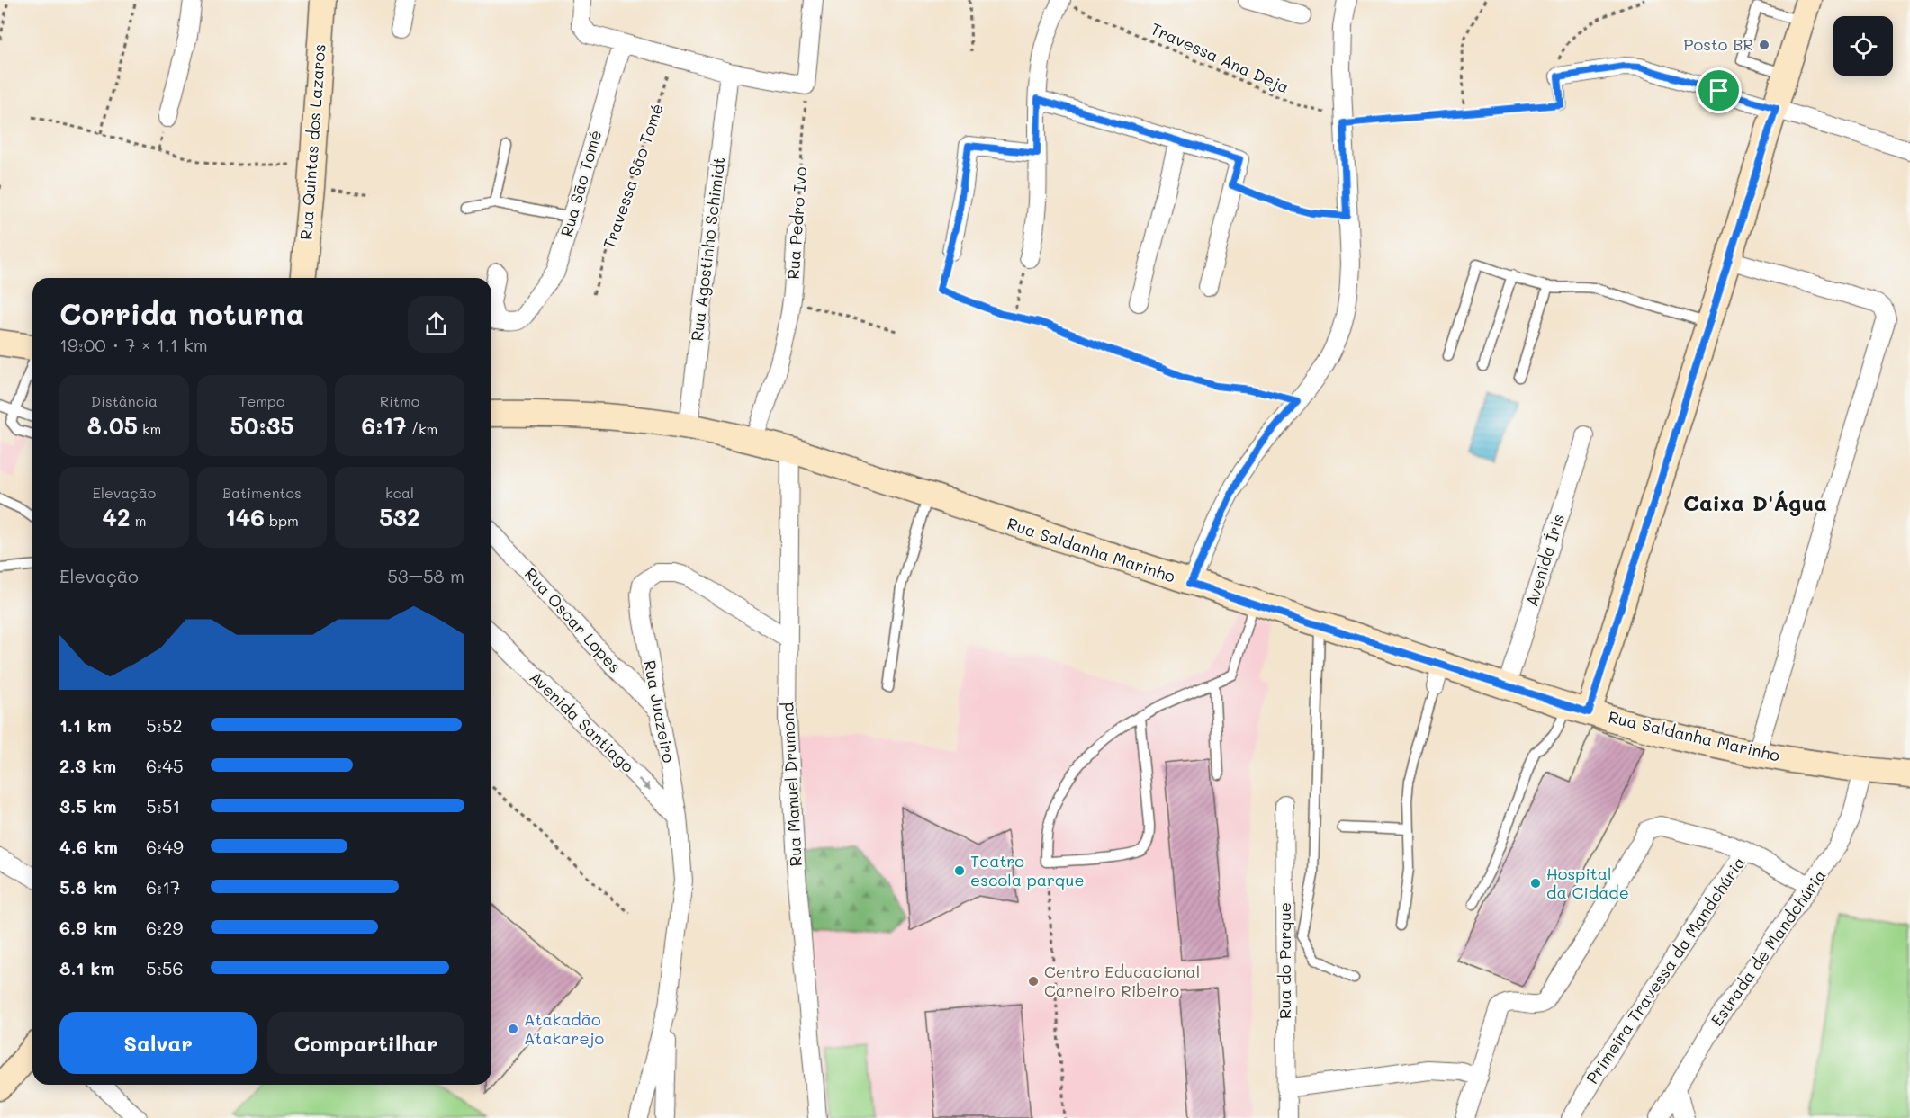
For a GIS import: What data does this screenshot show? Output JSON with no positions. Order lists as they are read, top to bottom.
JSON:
{
  "streets": {
    "main road": ["Rua Quintas dos Lazaros", "Rua Saldanha Marinho"],
    "street": [
      "Rua Sāo Tomé",
      "Rua Pedro Ivo",
      "Rua Agostinho Schimidt",
      "Avenida Íris",
      "Rua Oscar Lopes",
      "Rua Juazeiro",
      "Avenida Santiago",
      "Rua Manuel Drumond",
      "Estrada de Mandchúria",
      "Rua do Parque",
      "Primeira Travessa da Mandchúria"
    ],
    "path": ["Travessa Ana Deja", "Travessa São Tomé"]
  },
  "crossings": [
    ["Rua Pedro Ivo", "Rua Saldanha Marinho"],
    ["Rua Agostinho Schimidt", "Rua Saldanha Marinho"],
    ["Rua Saldanha Marinho", "Avenida Íris"],
    ["Rua Saldanha Marinho", "Rua Manuel Drumond"],
    ["Rua Saldanha Marinho", "Estrada de Mandchúria"],
    ["Rua Oscar Lopes", "Rua Juazeiro"],
    ["Rua Juazeiro", "Avenida Santiago"],
    ["Rua Juazeiro", "Rua Manuel Drumond"]
  ],
  "one_way": ["Avenida Santiago"],
  "districts": ["Caixa D'Água"],
  "places": [
    "Posto BR",
    "Teatro escola parque",
    "Hospital da Cidade",
    "Centro Educacional Carneiro Ribeiro",
    "Atakadão Atakarejo"
  ],
  "page": {
    "heading": ["Corrida noturna", "19:00 · 7 × 1.1 km"],
    "stats": [
      ["Distância", "8.05 km"],
      ["Tempo", "50:35"],
      ["Ritmo", "6:17 /km"],
      ["Elevação", "42 m"],
      ["Batimentos", "146 bpm"],
      ["kcal", "532"]
    ],
    "chart": ["Elevação", "53–58 m"],
    "list": [
      {
        "name": "1.1 km",
        "note": "5:52"
      },
      {
        "name": "2.3 km",
        "note": "6:45"
      },
      {
        "name": "3.5 km",
        "note": "5:51"
      },
      {
        "name": "4.6 km",
        "note": "6:49"
      },
      {
        "name": "5.8 km",
        "note": "6:17"
      },
      {
        "name": "6.9 km",
        "note": "6:29"
      },
      {
        "name": "8.1 km",
        "note": "5:56"
      }
    ],
    "buttons": ["Salvar", "Compartilhar"]
  }
}
